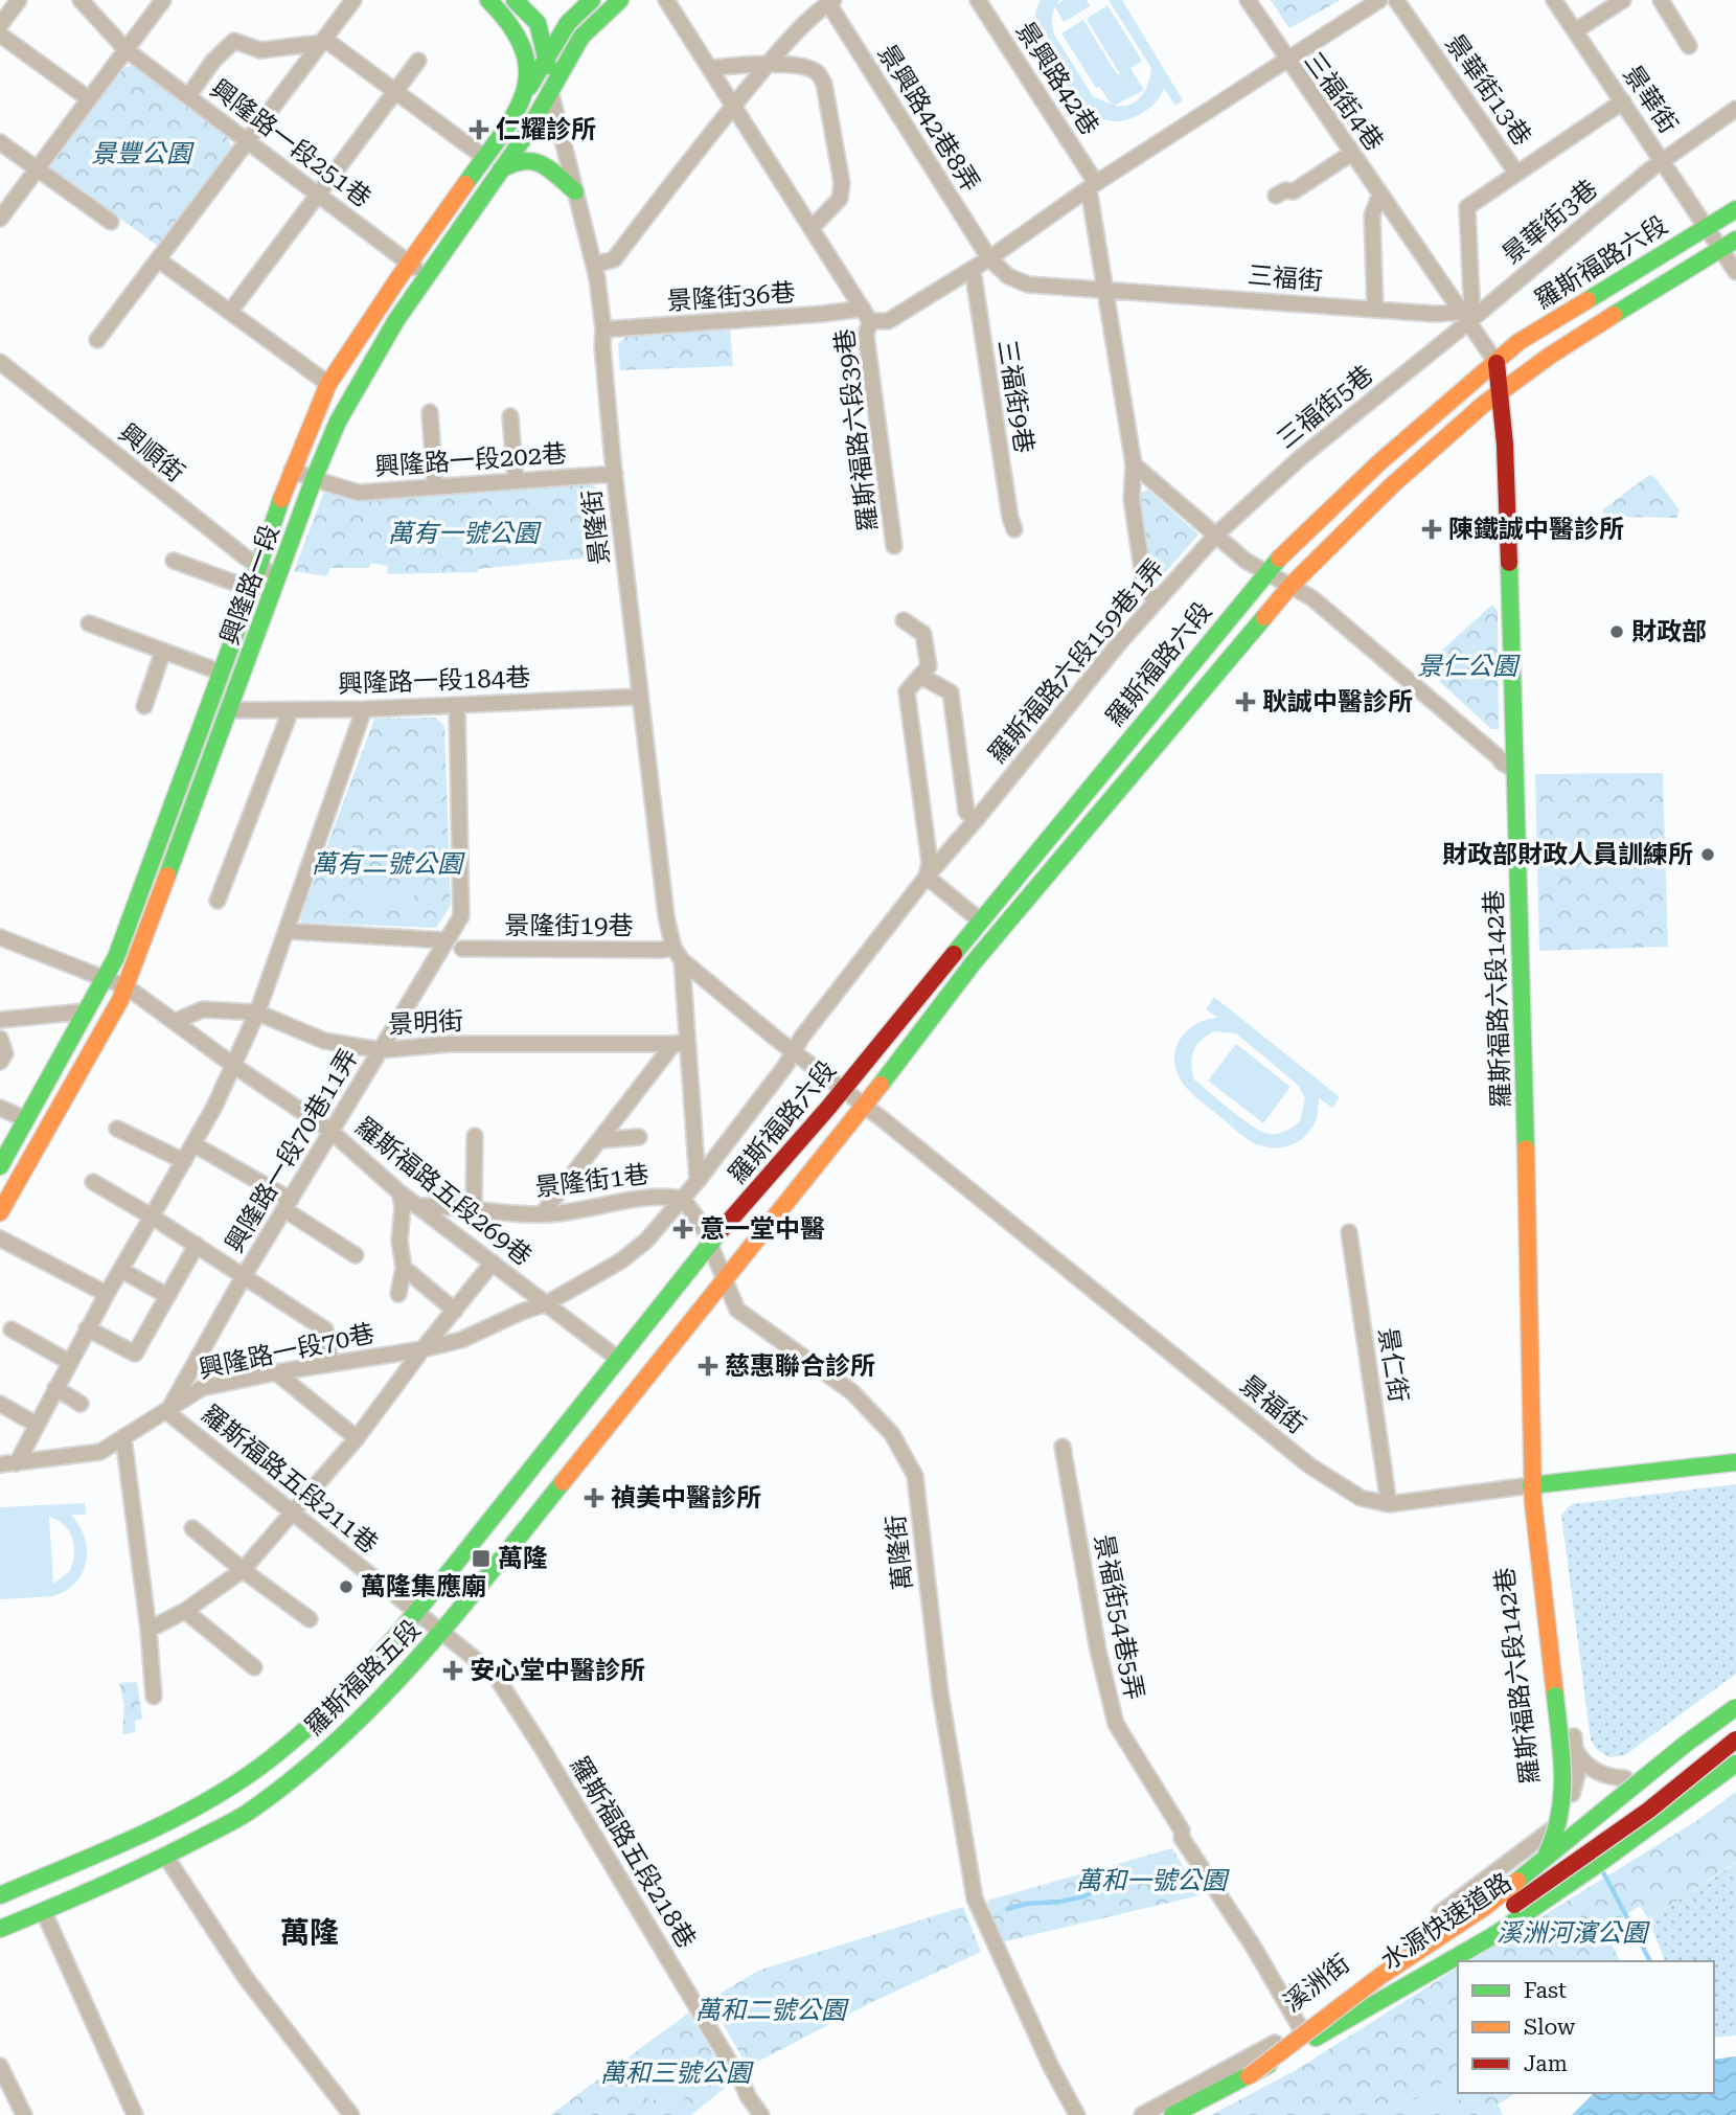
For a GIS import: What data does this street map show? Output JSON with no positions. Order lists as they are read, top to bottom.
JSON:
{
  "streets": {
    "main road": [
      "羅斯福路六段",
      "興隆路一段",
      "羅斯福路六段142巷",
      "景福街",
      "羅斯福路五段",
      "水源快速道路"
    ],
    "street": [
      "景興路42巷",
      "景華街13巷",
      "景華街",
      "三福街4巷",
      "景興路42巷8弄",
      "興隆路一段251巷",
      "景華街3巷",
      "三福街",
      "景隆街36巷",
      "三福街9巷",
      "三福街5巷",
      "羅斯福路六段39巷",
      "興順街",
      "興隆路一段202巷",
      "景隆街",
      "羅斯福路六段159巷1弄",
      "興隆路一段184巷",
      "景隆街19巷",
      "景明街",
      "興隆路一段70巷11弄",
      "景隆街1巷",
      "羅斯福路五段269巷",
      "興隆路一段70巷",
      "景仁街",
      "羅斯福路五段211巷",
      "萬隆街",
      "景福街54巷5弄",
      "羅斯福路五段218巷",
      "溪洲街"
    ]
  },
  "crossings": [
    ["景興路42巷", "三福街4巷"],
    ["景華街13巷", "景華街"],
    ["景華街13巷", "三福街4巷"],
    ["景華街13巷", "景華街3巷"],
    ["景華街13巷", "三福街"],
    ["景華街13巷", "三福街5巷"],
    ["景華街", "景華街3巷"],
    ["景華街", "羅斯福路六段"],
    ["三福街4巷", "景華街3巷"],
    ["三福街4巷", "羅斯福路六段"],
    ["三福街4巷", "三福街"],
    ["三福街4巷", "三福街5巷"],
    ["三福街4巷", "羅斯福路六段142巷"],
    ["景興路42巷8弄", "三福街"],
    ["興隆路一段251巷", "興隆路一段"],
    ["景華街3巷", "三福街"],
    ["景華街3巷", "三福街5巷"],
    ["羅斯福路六段", "羅斯福路六段142巷"],
    ["羅斯福路六段", "景福街"],
    ["羅斯福路六段", "萬隆街"],
    ["羅斯福路六段", "羅斯福路五段"],
    ["三福街", "三福街5巷"],
    ["景隆街36巷", "羅斯福路六段39巷"],
    ["景隆街36巷", "景隆街"],
    ["三福街5巷", "羅斯福路六段159巷1弄"],
    ["興順街", "興隆路一段"],
    ["興隆路一段202巷", "景隆街"],
    ["興隆路一段202巷", "興隆路一段"],
    ["景隆街", "興隆路一段"],
    ["景隆街", "興隆路一段184巷"],
    ["景隆街", "景隆街19巷"],
    ["景隆街", "景明街"],
    ["景隆街", "興隆路一段70巷"],
    ["興隆路一段", "興隆路一段184巷"],
    ["興隆路一段184巷", "興隆路一段70巷11弄"],
    ["羅斯福路六段142巷", "景福街"],
    ["羅斯福路六段142巷", "溪洲街"],
    ["景明街", "興隆路一段70巷11弄"],
    ["興隆路一段70巷11弄", "羅斯福路五段269巷"],
    ["興隆路一段70巷11弄", "興隆路一段70巷"],
    ["興隆路一段70巷11弄", "羅斯福路五段211巷"],
    ["景隆街1巷", "羅斯福路五段269巷"],
    ["景隆街1巷", "興隆路一段70巷"],
    ["羅斯福路五段269巷", "興隆路一段70巷"],
    ["羅斯福路五段269巷", "羅斯福路五段"],
    ["興隆路一段70巷", "羅斯福路五段211巷"],
    ["景仁街", "景福街"],
    ["羅斯福路五段211巷", "羅斯福路五段"],
    ["羅斯福路五段211巷", "羅斯福路五段218巷"],
    ["萬隆街", "羅斯福路五段"],
    ["景福街54巷5弄", "溪洲街"],
    ["羅斯福路五段", "羅斯福路五段218巷"]
  ],
  "districts": ["萬隆"],
  "parks": [
    "景豐公園",
    "萬有一號公園",
    "景仁公園",
    "萬有二號公園",
    "萬和一號公園",
    "溪洲河濱公園",
    "萬和二號公園",
    "萬和三號公園"
  ],
  "places": {
    "health": [
      "仁耀診所",
      "陳鐵誠中醫診所",
      "耿誠中醫診所",
      "意一堂中醫",
      "慈惠聯合診所",
      "禎美中醫診所",
      "安心堂中醫診所"
    ],
    "other": ["財政部", "財政部財政人員訓練所", "萬隆集應廟"],
    "transit": ["萬隆"]
  },
  "legend": ["Fast", "Slow", "Jam"]
}
